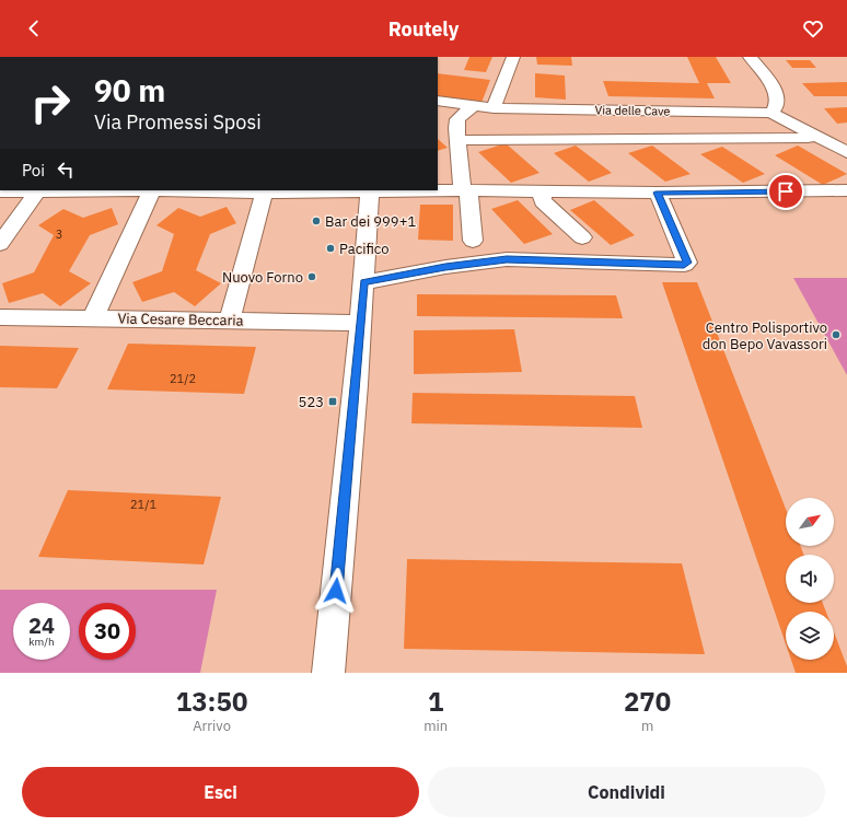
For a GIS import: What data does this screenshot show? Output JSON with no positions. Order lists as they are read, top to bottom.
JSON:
{
  "streets": {
    "street": ["Via delle Cave", "Via Cesare Beccaria"]
  },
  "places": {
    "other": [
      "Bar dei 999+1",
      "Pacifico",
      "Nuovo Forno",
      "Centro Polisportivo don Bepo Vavassori"
    ],
    "transit": ["523"]
  },
  "house_numbers": ["3", "21/2", "21/1"],
  "north": "top right",
  "page": {
    "header": "Routely",
    "turn": ["90 m", "Via Promessi Sposi"],
    "then": "Poi",
    "speed": "24 km/h",
    "limit": "30",
    "eta": [
      "13:50",
      "Arrivo",
      "1",
      "min",
      "270",
      "m"
    ],
    "buttons": ["Esci", "Condividi"]
  }
}
